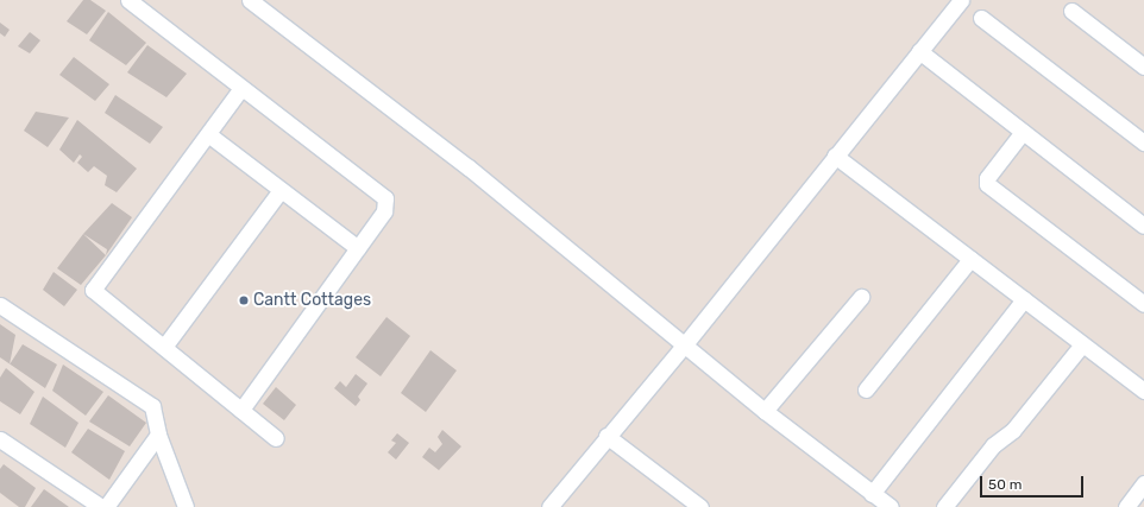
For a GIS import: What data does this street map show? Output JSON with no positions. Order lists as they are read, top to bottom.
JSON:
{
  "places": ["Cantt Cottages"],
  "scale_bar": "50 m"
}
